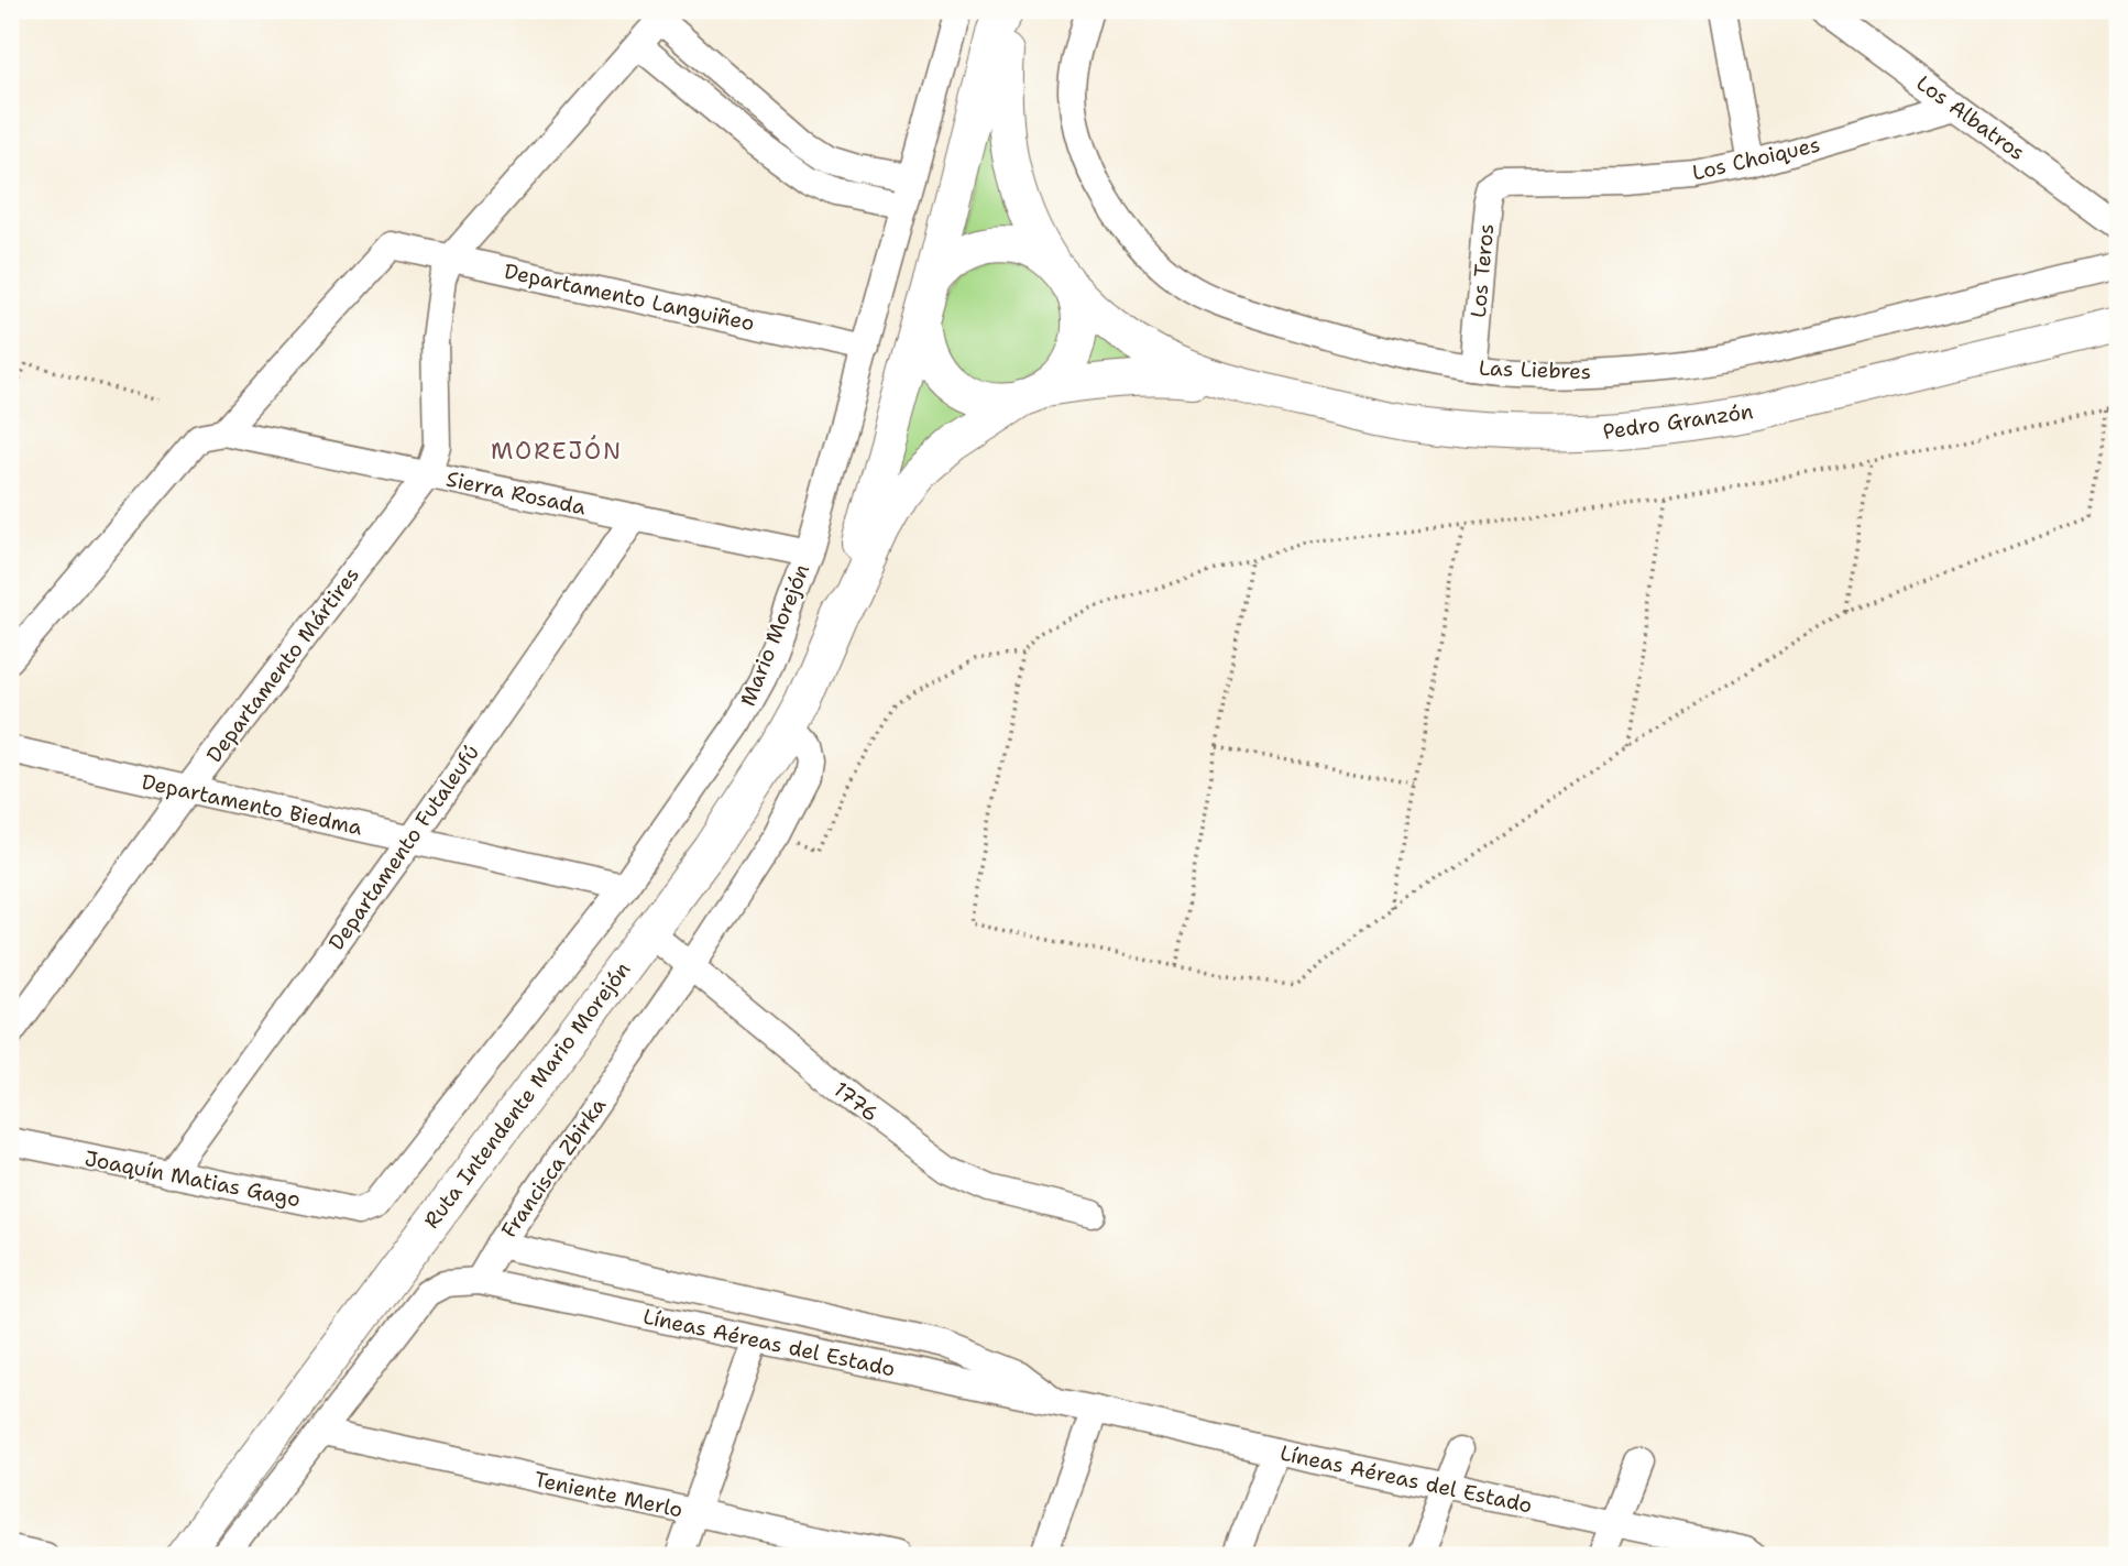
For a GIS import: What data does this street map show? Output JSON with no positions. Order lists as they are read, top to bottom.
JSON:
{
  "streets": {
    "main road": ["Pedro Granzón", "Ruta Intendente Mario Morejón"],
    "street": [
      "Los Albatros",
      "Los Choiques",
      "Los Teros",
      "Departamento Languiñeo",
      "Las Liebres",
      "Sierra Rosada",
      "Mario Morejón",
      "Departamento Mártires",
      "Departamento Biedma",
      "Departamento Futaleufú",
      "1776",
      "Francisca Zbirka",
      "Joaquín Matias Gago",
      "Líneas Aéreas del Estado",
      "Teniente Merlo"
    ]
  },
  "crossings": [
    ["Los Albatros", "Los Choiques"],
    ["Los Choiques", "Los Teros"],
    ["Los Teros", "Las Liebres"],
    ["Departamento Languiñeo", "Sierra Rosada"],
    ["Departamento Languiñeo", "Mario Morejón"],
    ["Departamento Languiñeo", "Departamento Mártires"],
    ["Pedro Granzón", "Ruta Intendente Mario Morejón"],
    ["Sierra Rosada", "Mario Morejón"],
    ["Sierra Rosada", "Departamento Mártires"],
    ["Sierra Rosada", "Departamento Futaleufú"],
    ["Mario Morejón", "Departamento Biedma"],
    ["Mario Morejón", "Joaquín Matias Gago"],
    ["Departamento Mártires", "Departamento Biedma"],
    ["Departamento Biedma", "Departamento Futaleufú"],
    ["Departamento Futaleufú", "Joaquín Matias Gago"],
    ["Ruta Intendente Mario Morejón", "1776"],
    ["Ruta Intendente Mario Morejón", "Francisca Zbirka"],
    ["1776", "Francisca Zbirka"],
    ["Francisca Zbirka", "Líneas Aéreas del Estado"]
  ],
  "districts": ["MOREJÓN"]
}
